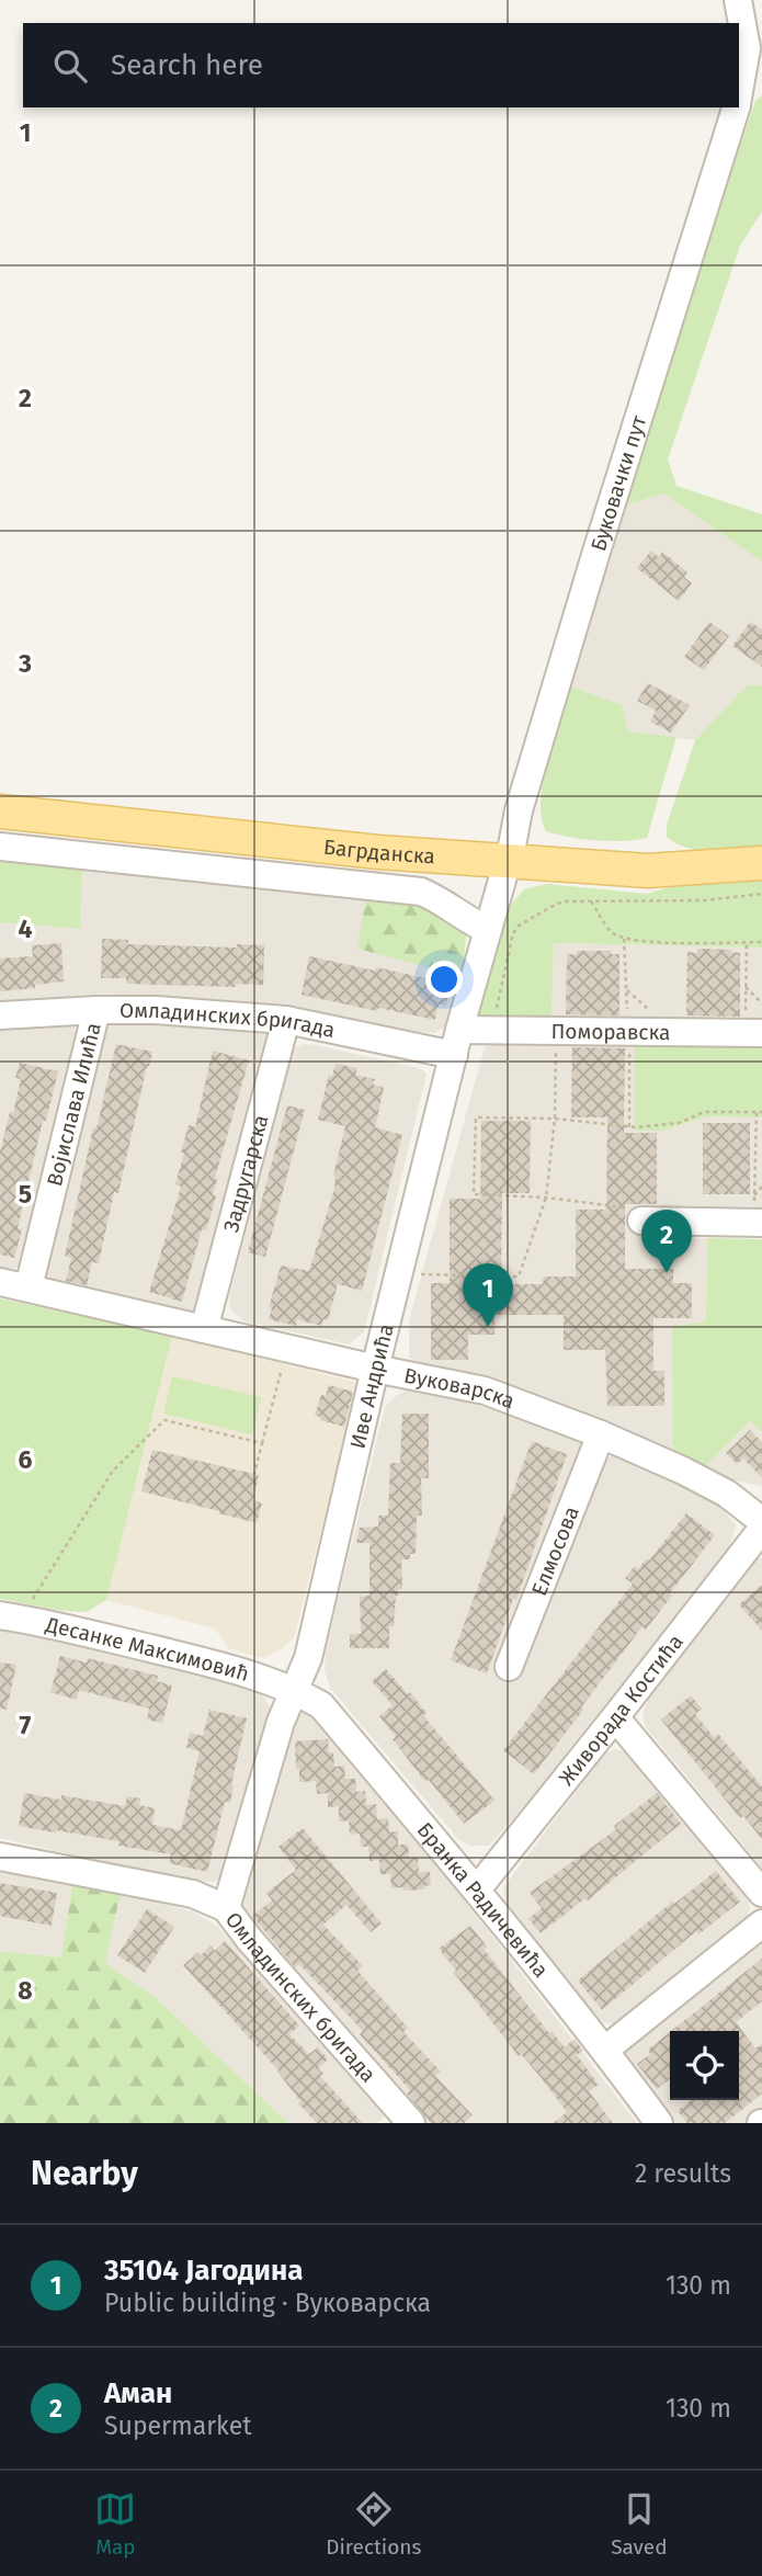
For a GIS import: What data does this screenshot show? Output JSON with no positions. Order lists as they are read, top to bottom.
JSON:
{
  "streets": {
    "main road": ["Багрданска"],
    "street": [
      "Буковачки пут",
      "Омладинских бригада",
      "Поморавска",
      "Војислава Илића",
      "Задругарска",
      "Иве Андрића",
      "Вуковарска",
      "Елмосова",
      "Десанке Максимовић",
      "Живорада Костића",
      "Бранка Радичевића"
    ]
  },
  "crossings": [
    ["Буковачки пут", "Багрданска"],
    ["Буковачки пут", "Иве Андрића"],
    ["Багрданска", "Иве Андрића"],
    ["Омладинских бригада", "Поморавска"],
    ["Омладинских бригада", "Војислава Илића"],
    ["Омладинских бригада", "Задругарска"],
    ["Омладинских бригада", "Иве Андрића"],
    ["Поморавска", "Иве Андрића"],
    ["Војислава Илића", "Вуковарска"],
    ["Задругарска", "Вуковарска"],
    ["Иве Андрића", "Вуковарска"],
    ["Иве Андрића", "Десанке Максимовић"],
    ["Иве Андрића", "Бранка Радичевића"],
    ["Вуковарска", "Елмосова"],
    ["Десанке Максимовић", "Бранка Радичевића"],
    ["Живорада Костића", "Бранка Радичевића"]
  ],
  "page": {
    "search": "Search here",
    "pins": ["2", "1"],
    "heading": ["Nearby", "2 results"],
    "list": [
      {
        "mark": "1",
        "name": "35104 Јагодина",
        "note": "Public building · Вуковарска",
        "value": "130 m"
      },
      {
        "mark": "2",
        "name": "Аман",
        "note": "Supermarket",
        "value": "130 m"
      }
    ],
    "nav": ["Map", "Directions", "Saved"]
  },
  "grid": {
    "rows": [
      "1",
      "2",
      "3",
      "4",
      "5",
      "6",
      "7",
      "8"
    ]
  }
}
